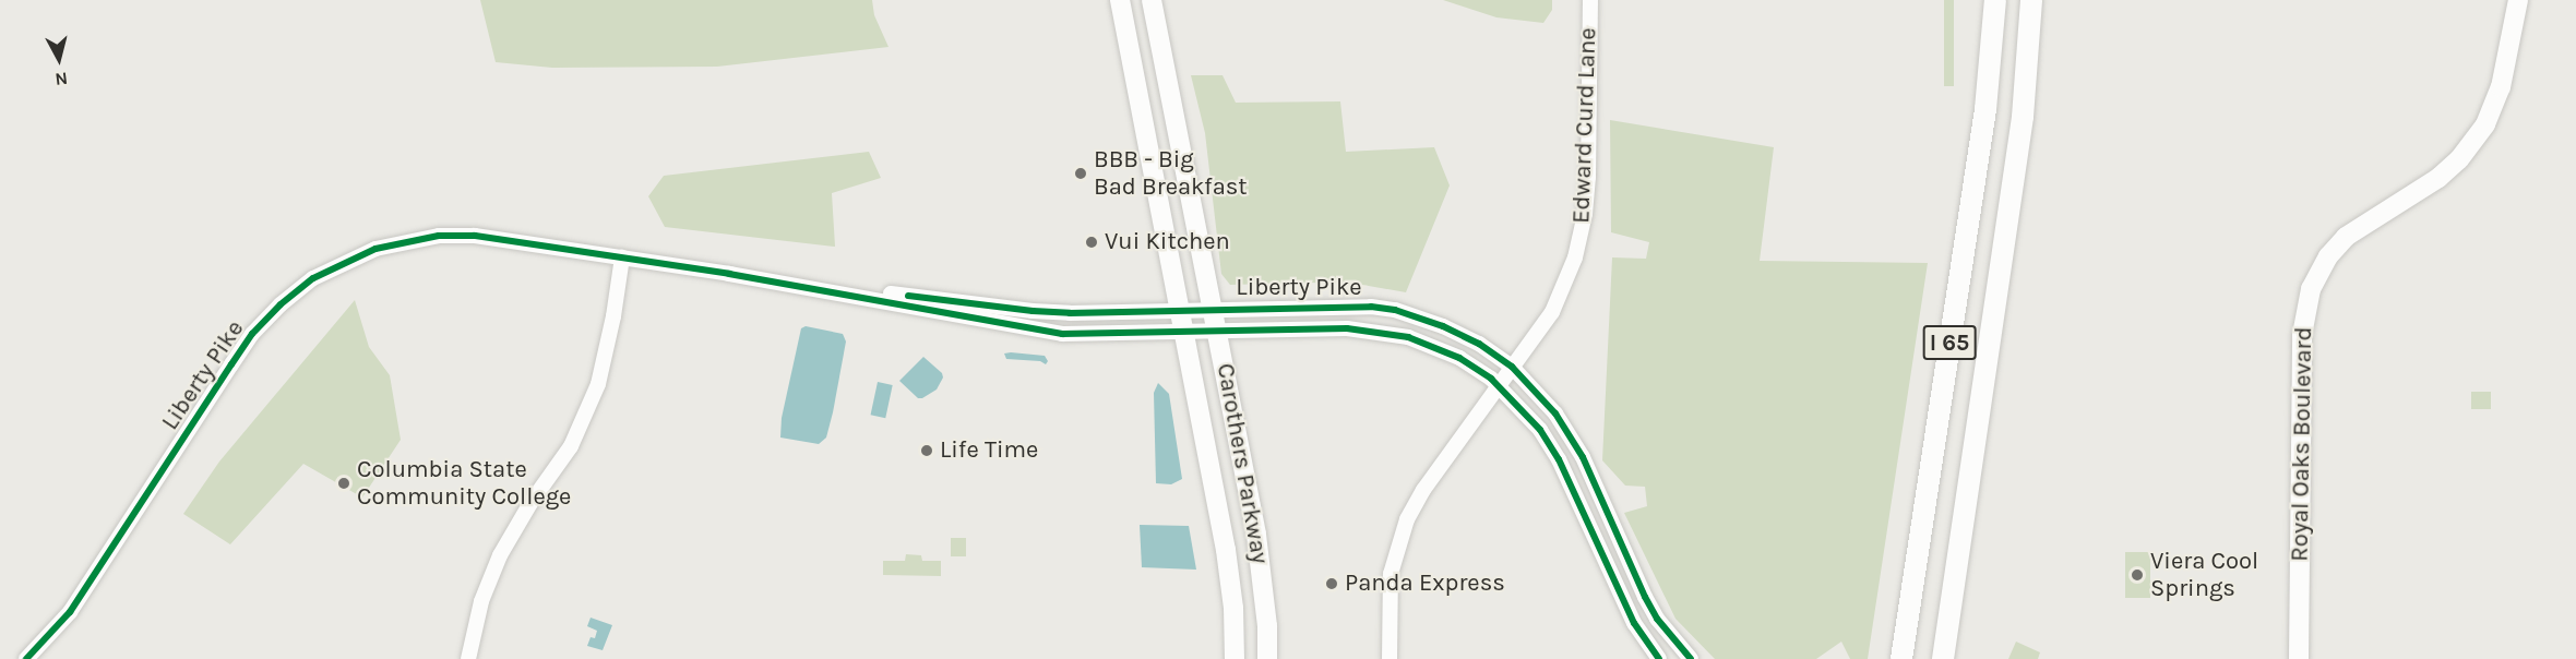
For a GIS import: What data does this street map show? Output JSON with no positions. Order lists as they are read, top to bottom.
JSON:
{
  "streets": {
    "highway": ["I 65"],
    "main road": ["Royal Oaks Boulevard", "Carothers Parkway"],
    "street": ["Edward Curd Lane", "Liberty Pike"]
  },
  "crossings": [
    ["Edward Curd Lane", "Liberty Pike"],
    ["Liberty Pike", "Carothers Parkway"]
  ],
  "places": [
    "BBB - Big Bad Breakfast",
    "Vui Kitchen",
    "Life Time",
    "Columbia State Community College",
    "Viera Cool Springs",
    "Panda Express"
  ],
  "north": "bottom"
}
